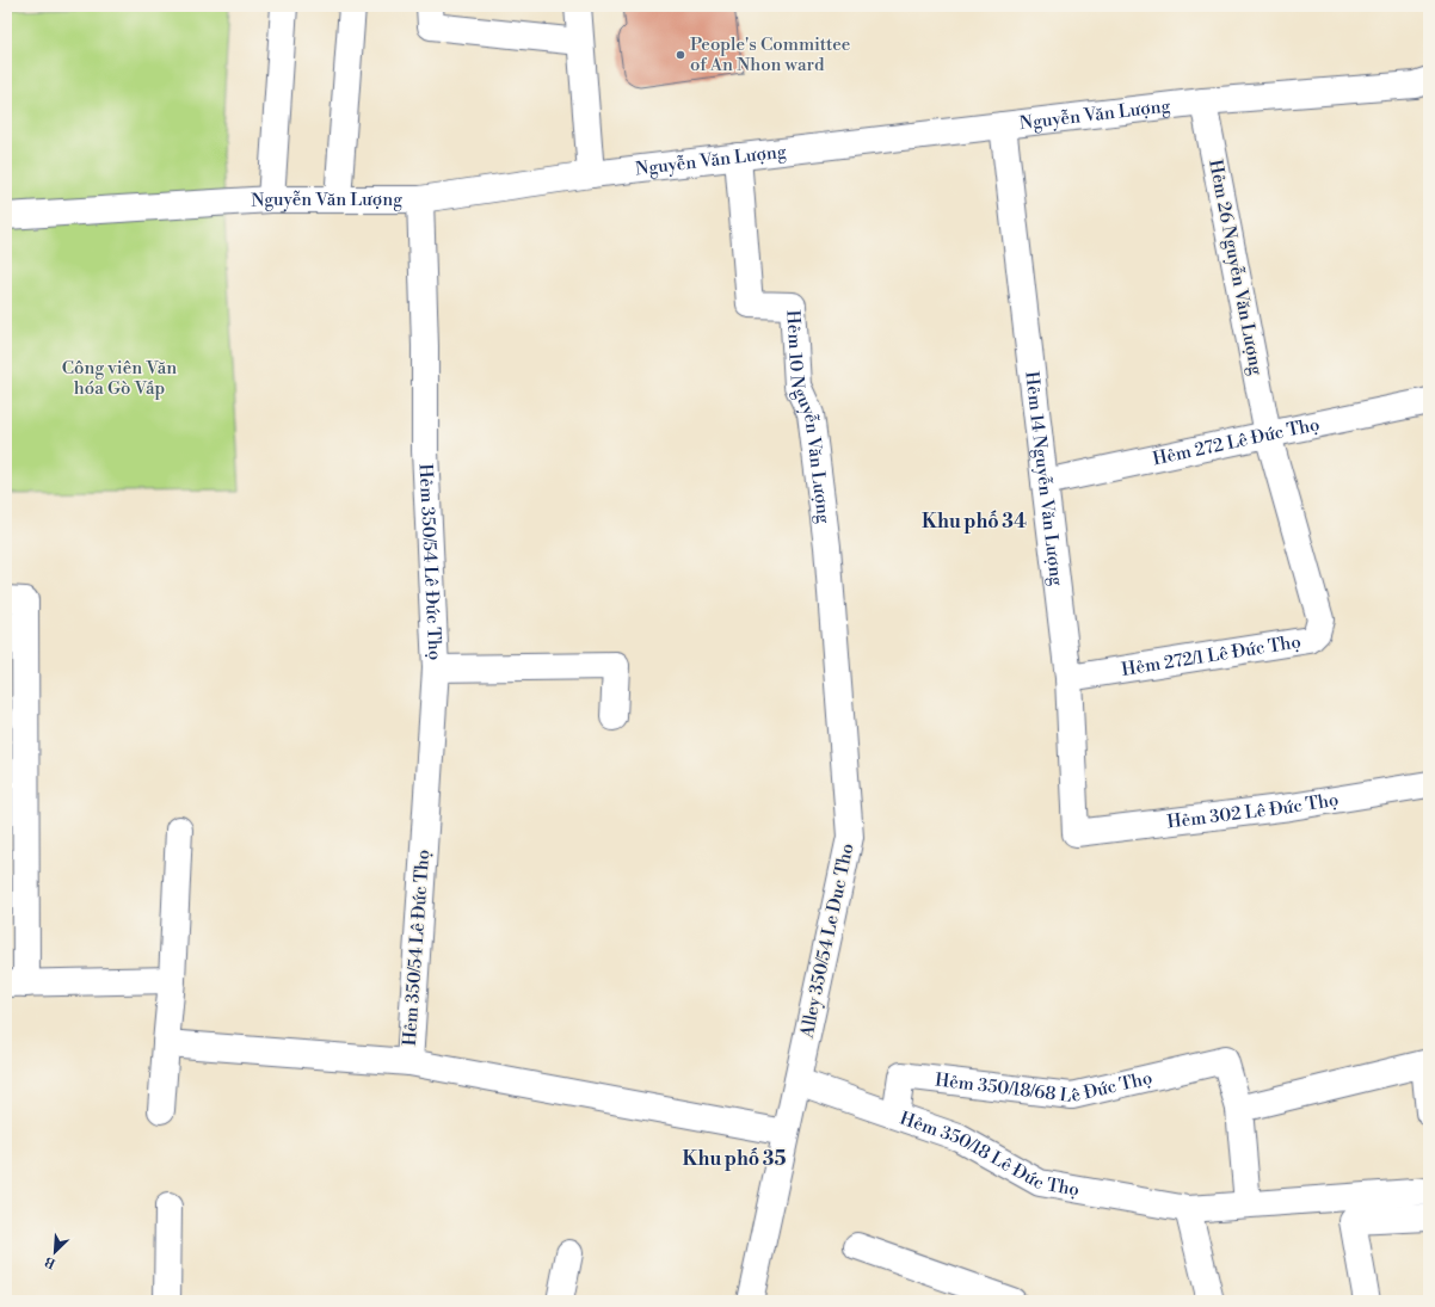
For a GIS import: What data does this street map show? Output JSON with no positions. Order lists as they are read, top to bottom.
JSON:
{
  "streets": {
    "street": [
      "Nguyễn Văn Lượng",
      "Hẻm 26 Nguyễn Văn Lượng",
      "Hẻm 10 Nguyễn Văn Lượng",
      "Hẻm 272 Lê Đức Thọ",
      "Hẻm 14 Nguyễn Văn Lượng",
      "Hẻm 350/54 Lê Đức Thọ",
      "Hẻm 272/1 Lê Đức Thọ",
      "Hẻm 302 Lê Đức Thọ",
      "Alley 350/54 Le Duc Tho",
      "Hẻm 350/18/68 Lê Đức Thọ",
      "Hẻm 350/18 Lê Đức Thọ"
    ]
  },
  "crossings": [
    ["Nguyễn Văn Lượng", "Hẻm 26 Nguyễn Văn Lượng"],
    ["Nguyễn Văn Lượng", "Hẻm 10 Nguyễn Văn Lượng"],
    ["Nguyễn Văn Lượng", "Hẻm 14 Nguyễn Văn Lượng"],
    ["Nguyễn Văn Lượng", "Hẻm 350/54 Lê Đức Thọ"],
    ["Hẻm 26 Nguyễn Văn Lượng", "Hẻm 272 Lê Đức Thọ"],
    ["Hẻm 26 Nguyễn Văn Lượng", "Hẻm 272/1 Lê Đức Thọ"],
    ["Hẻm 10 Nguyễn Văn Lượng", "Alley 350/54 Le Duc Tho"],
    ["Hẻm 272 Lê Đức Thọ", "Hẻm 14 Nguyễn Văn Lượng"],
    ["Hẻm 272 Lê Đức Thọ", "Hẻm 272/1 Lê Đức Thọ"],
    ["Hẻm 14 Nguyễn Văn Lượng", "Hẻm 272/1 Lê Đức Thọ"],
    ["Hẻm 14 Nguyễn Văn Lượng", "Hẻm 302 Lê Đức Thọ"],
    ["Hẻm 350/54 Lê Đức Thọ", "Alley 350/54 Le Duc Tho"],
    ["Alley 350/54 Le Duc Tho", "Hẻm 350/18 Lê Đức Thọ"],
    ["Hẻm 350/18/68 Lê Đức Thọ", "Hẻm 350/18 Lê Đức Thọ"]
  ],
  "districts": ["Khu phố 34", "Khu phố 35"],
  "parks": ["Công viên Văn hóa Gò Vấp"],
  "places": ["People's Committee of An Nhon ward"],
  "north": "bottom left"
}
